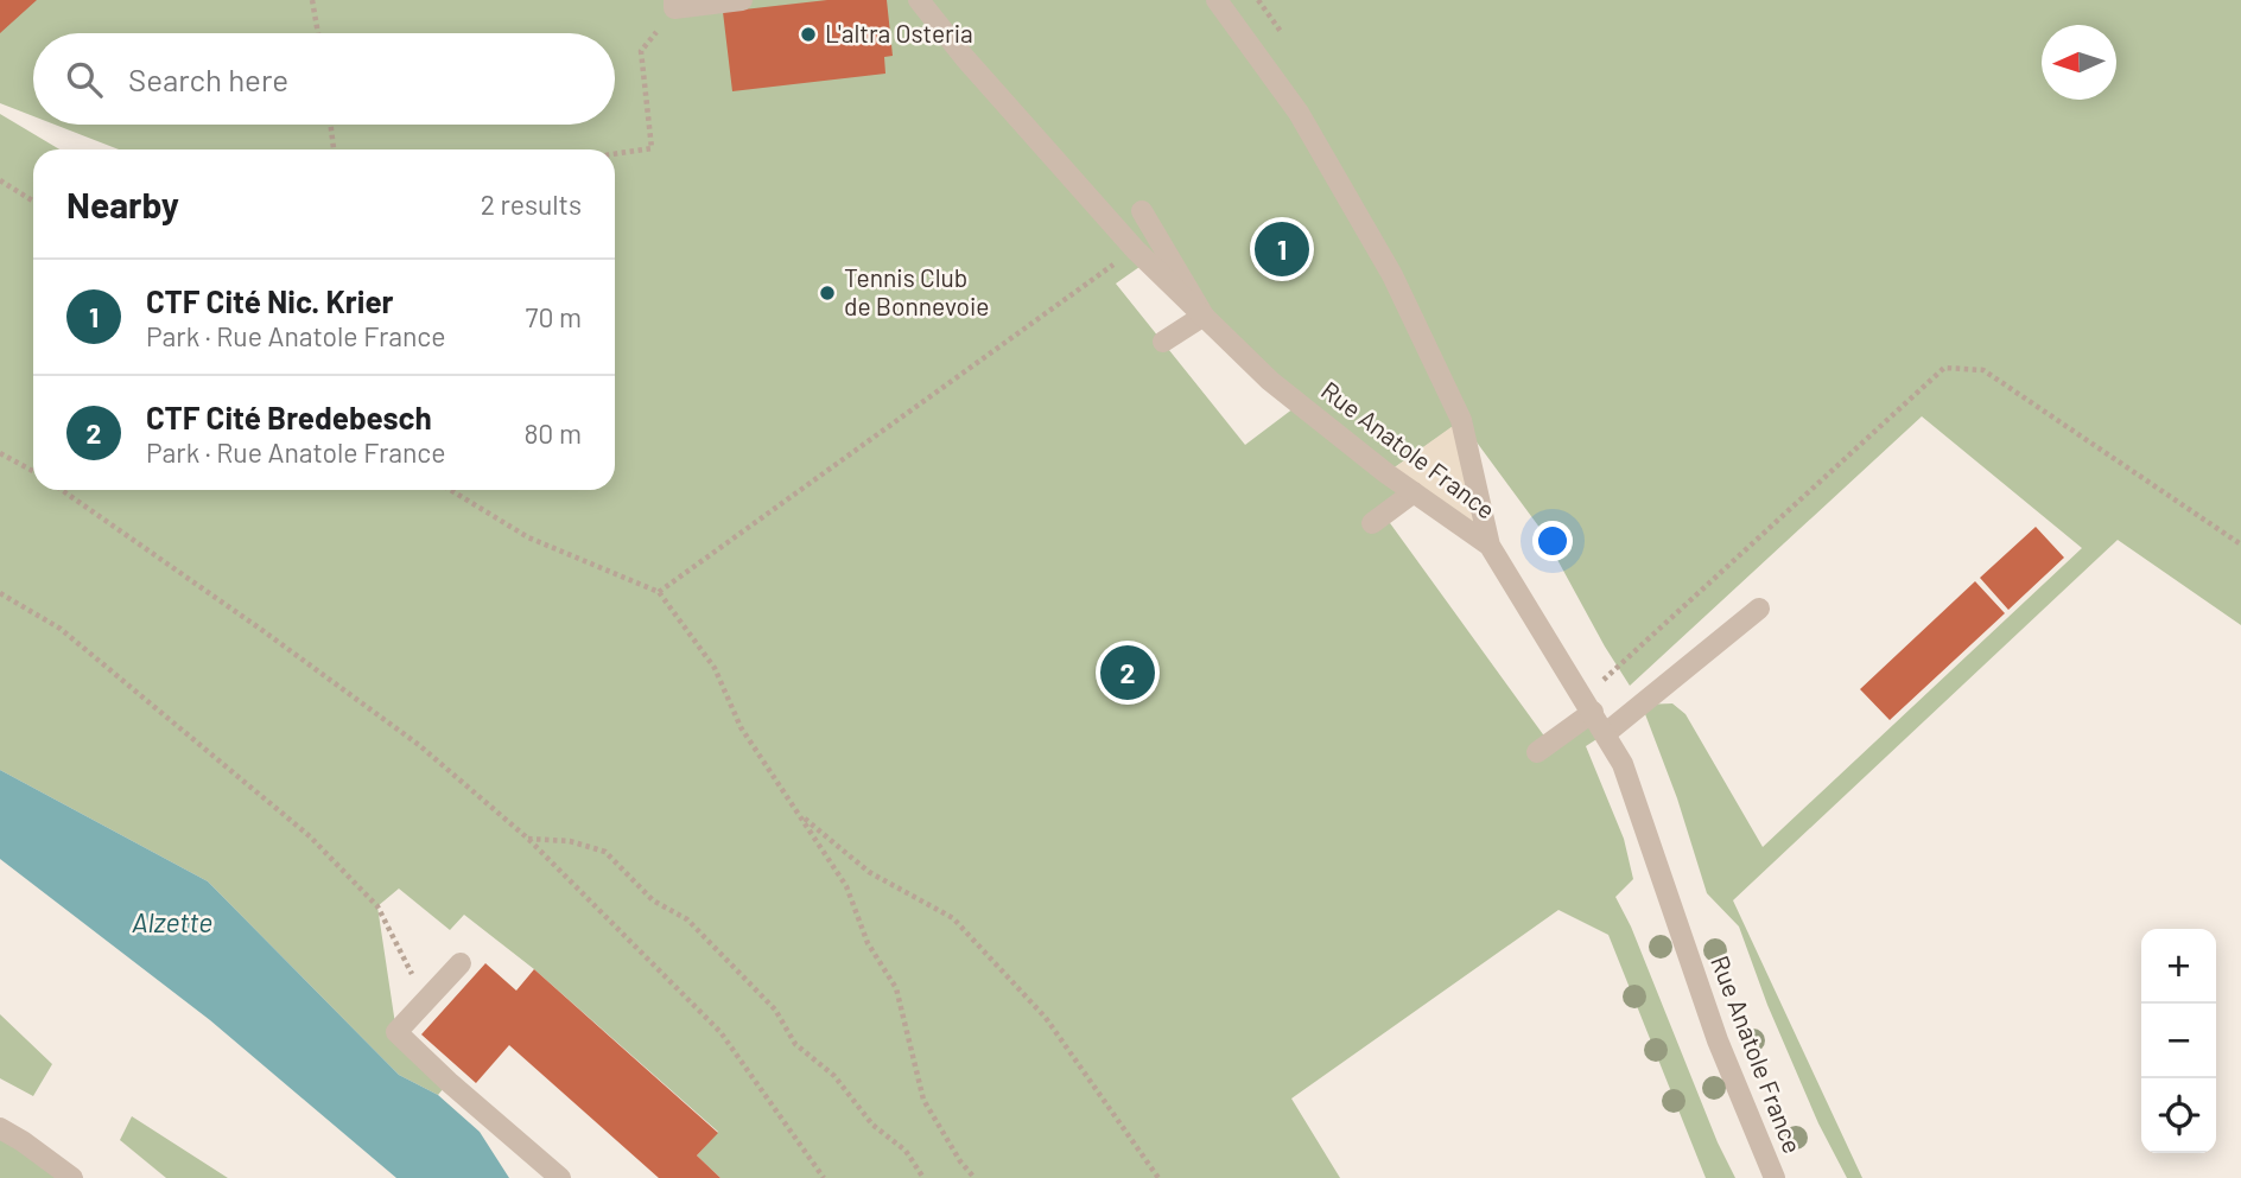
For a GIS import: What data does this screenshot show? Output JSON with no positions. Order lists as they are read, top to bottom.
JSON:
{
  "streets": {
    "street": ["Rue Anatole France"]
  },
  "water": ["Alzette"],
  "places": ["L'altra Osteria", "Tennis Club de Bonnevoie"],
  "north": "left",
  "page": {
    "search": "Search here",
    "heading": ["Nearby", "2 results"],
    "pins": ["1", "2"],
    "list": [
      {
        "mark": "1",
        "name": "CTF Cité Nic. Krier",
        "note": "Park · Rue Anatole France",
        "value": "70 m"
      },
      {
        "mark": "2",
        "name": "CTF Cité Bredebesch",
        "note": "Park · Rue Anatole France",
        "value": "80 m"
      }
    ],
    "map_buttons": ["+", "−"]
  }
}
